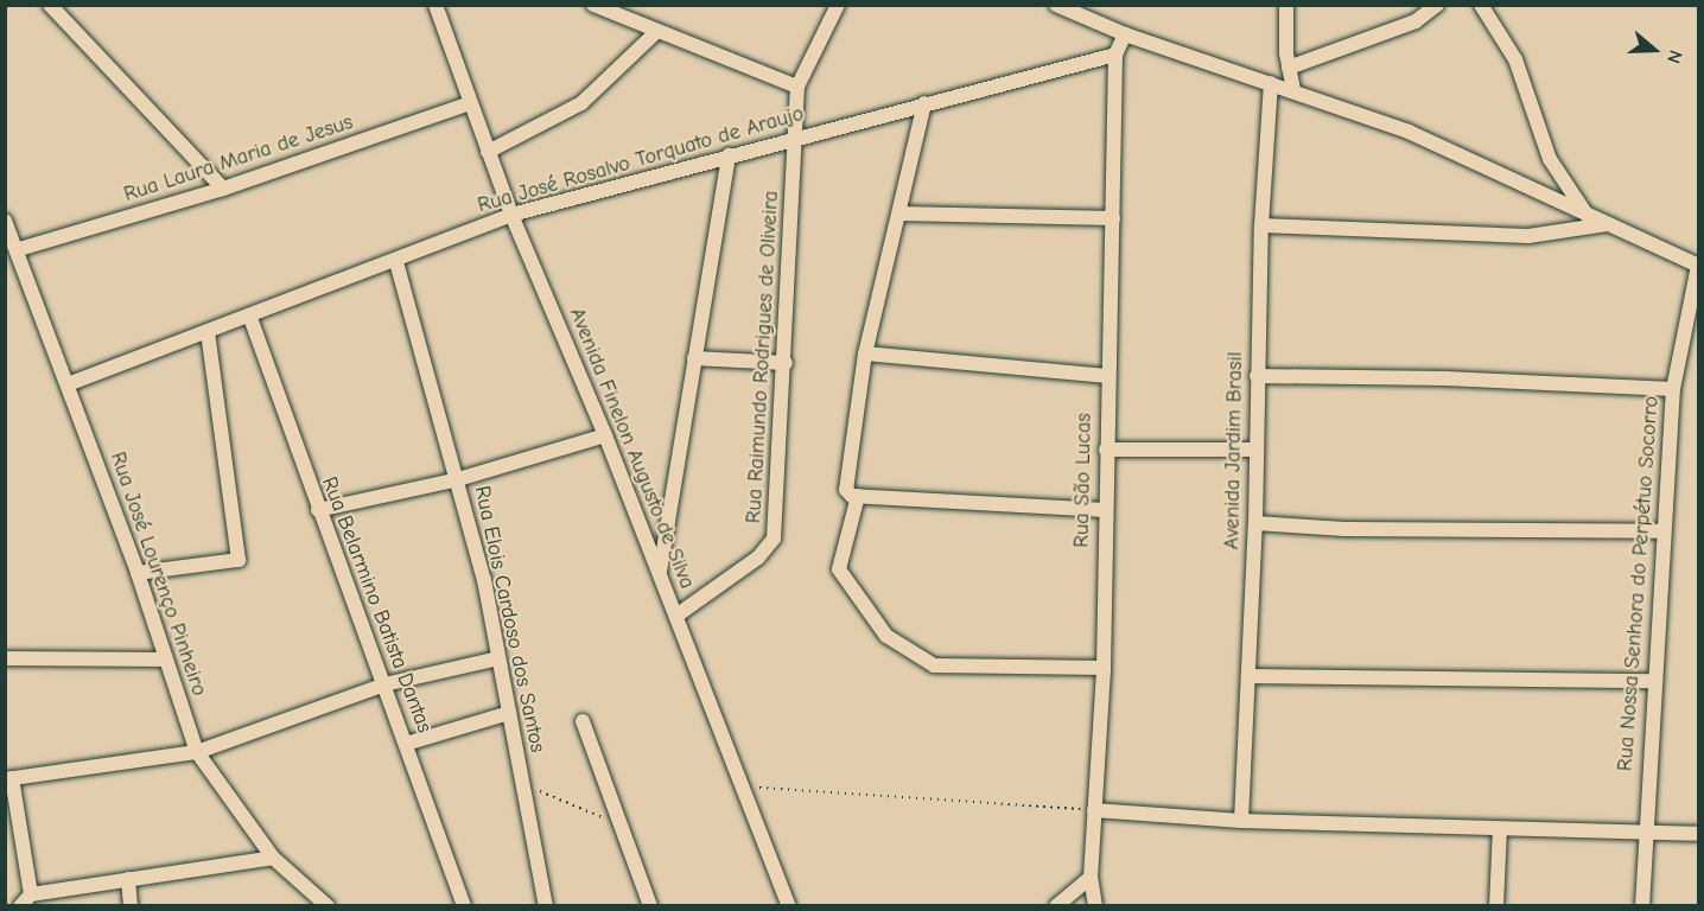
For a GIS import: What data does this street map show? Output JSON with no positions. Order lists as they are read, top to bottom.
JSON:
{
  "streets": {
    "street": [
      "Rua Laura Maria de Jesus",
      "Rua José Rosalvo Torquato de Araujo",
      "Rua Raimundo Rodrigues de Oliveira",
      "Avenida Finelon Augusto de Silva",
      "Avenida Jardim Brasil",
      "Rua São Lucas",
      "Rua José Lourenço Pinheiro",
      "Rua Nossa Senhora do Perpétuo Socorro",
      "Rua Belarmino Batista Dantas",
      "Rua Elois Cardoso dos Santos"
    ]
  },
  "crossings": [
    ["Rua Laura Maria de Jesus", "Avenida Finelon Augusto de Silva"],
    ["Rua Laura Maria de Jesus", "Rua José Lourenço Pinheiro"],
    ["Rua José Rosalvo Torquato de Araujo", "Rua Raimundo Rodrigues de Oliveira"],
    ["Rua José Rosalvo Torquato de Araujo", "Avenida Finelon Augusto de Silva"],
    ["Rua José Rosalvo Torquato de Araujo", "Rua São Lucas"],
    ["Rua José Rosalvo Torquato de Araujo", "Rua José Lourenço Pinheiro"],
    ["Rua José Rosalvo Torquato de Araujo", "Rua Belarmino Batista Dantas"],
    ["Rua José Rosalvo Torquato de Araujo", "Rua Elois Cardoso dos Santos"],
    ["Rua Raimundo Rodrigues de Oliveira", "Avenida Finelon Augusto de Silva"]
  ],
  "north": "right"
}
